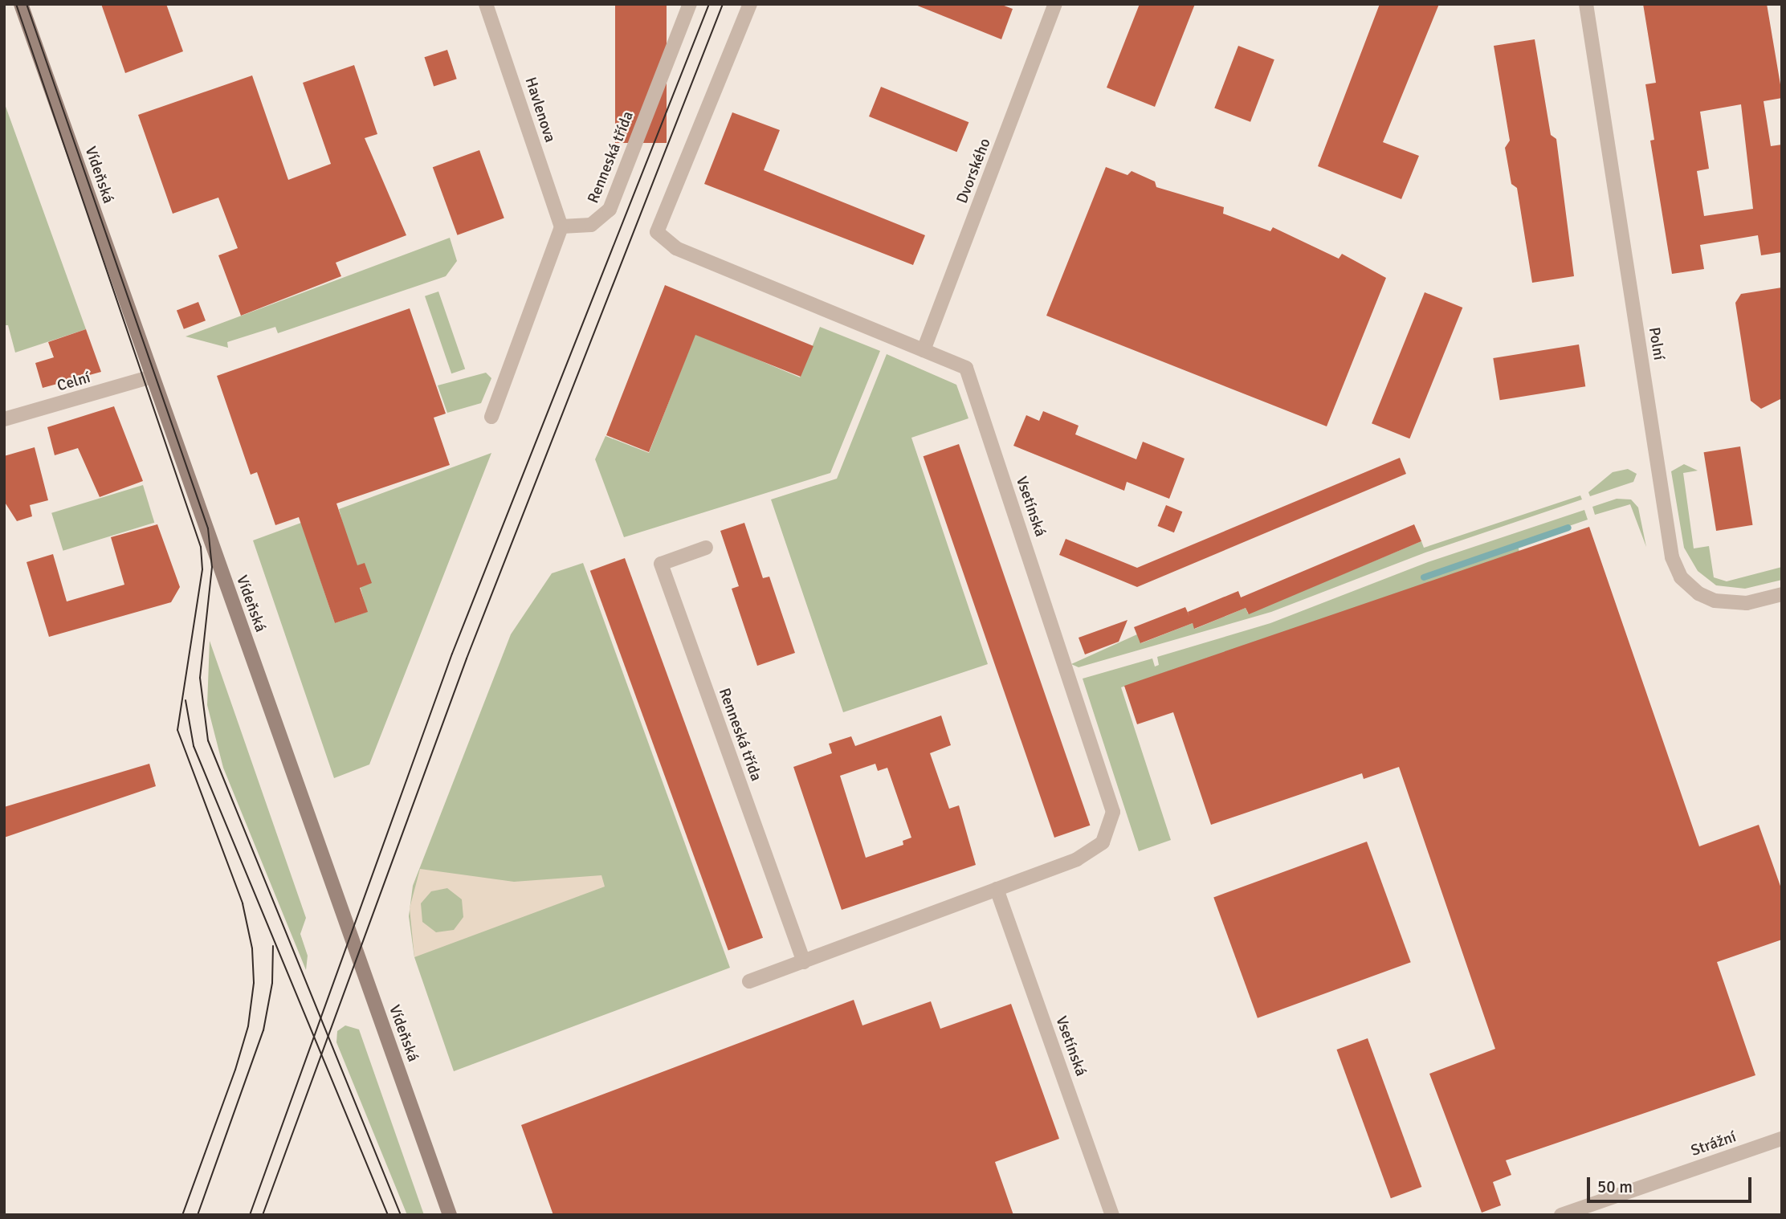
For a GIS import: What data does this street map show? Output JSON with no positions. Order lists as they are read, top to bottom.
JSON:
{
  "streets": {
    "main road": ["Vídeňská"],
    "street": [
      "Havlenova",
      "Renneská třída",
      "Dvorského",
      "Polní",
      "Celní",
      "Vsetínská",
      "Strážní"
    ]
  },
  "crossings": [
    ["Havlenova", "Renneská třída"],
    ["Renneská třída", "Vsetínská"],
    ["Dvorského", "Vsetínská"],
    ["Vídeňská", "Celní"]
  ],
  "scale_bar": "50 m"
}
